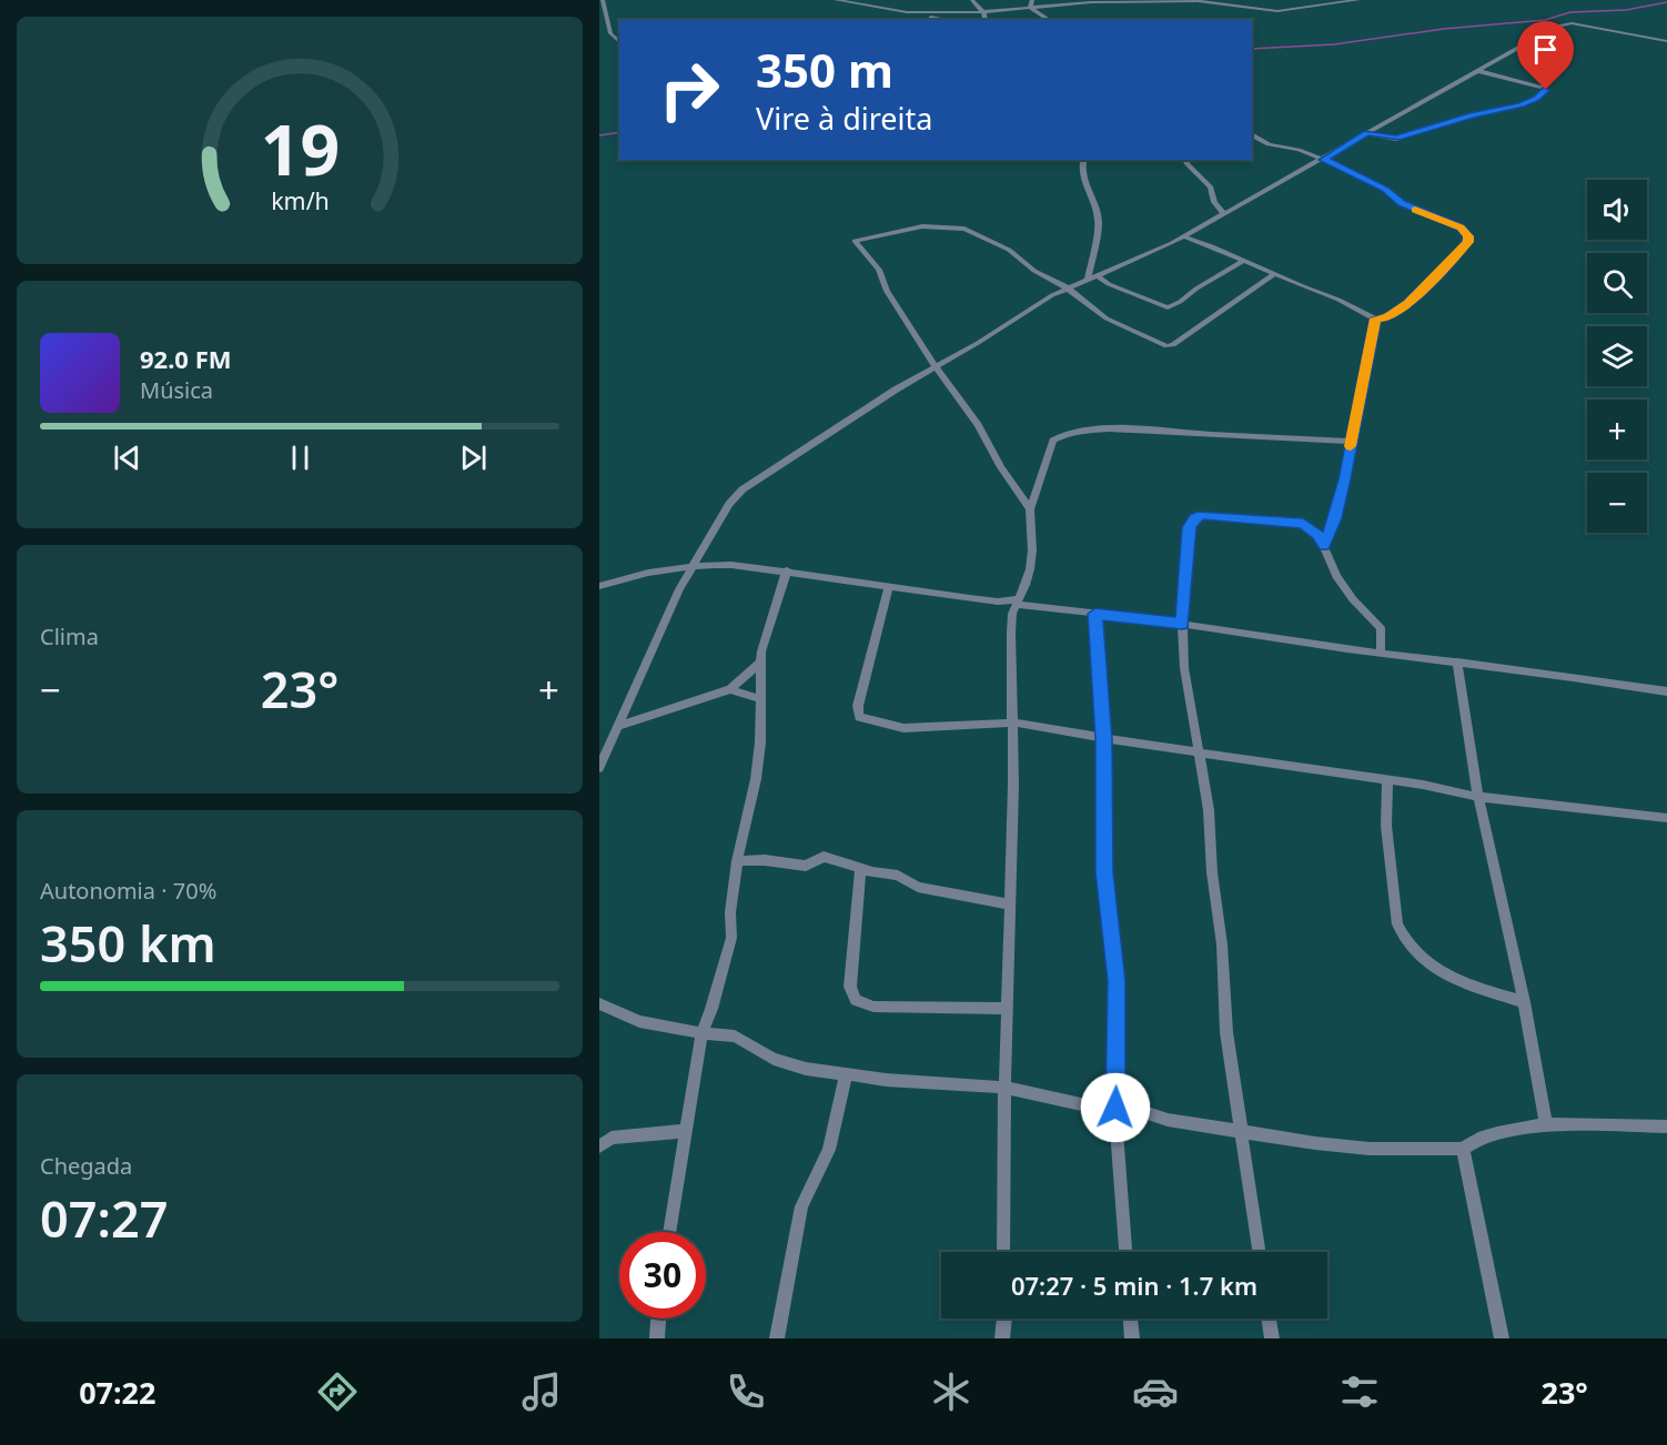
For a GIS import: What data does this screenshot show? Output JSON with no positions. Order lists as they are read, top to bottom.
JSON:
{
  "page": {
    "turn": ["350 m", "Vire à direita"],
    "map_buttons": ["+", "−"],
    "song": ["92.0 FM", "Música"],
    "tile": [
      "Clima",
      ["Autonomia · 70%", "350 km"],
      ["Chegada", "07:27"]
    ],
    "heat": ["−", "23°", "+"],
    "limit": "30",
    "trip": "07:27 · 5 min · 1.7 km",
    "tabs": ["07:22", "23°"],
    "gauge": ["19", "km/h"]
  }
}
